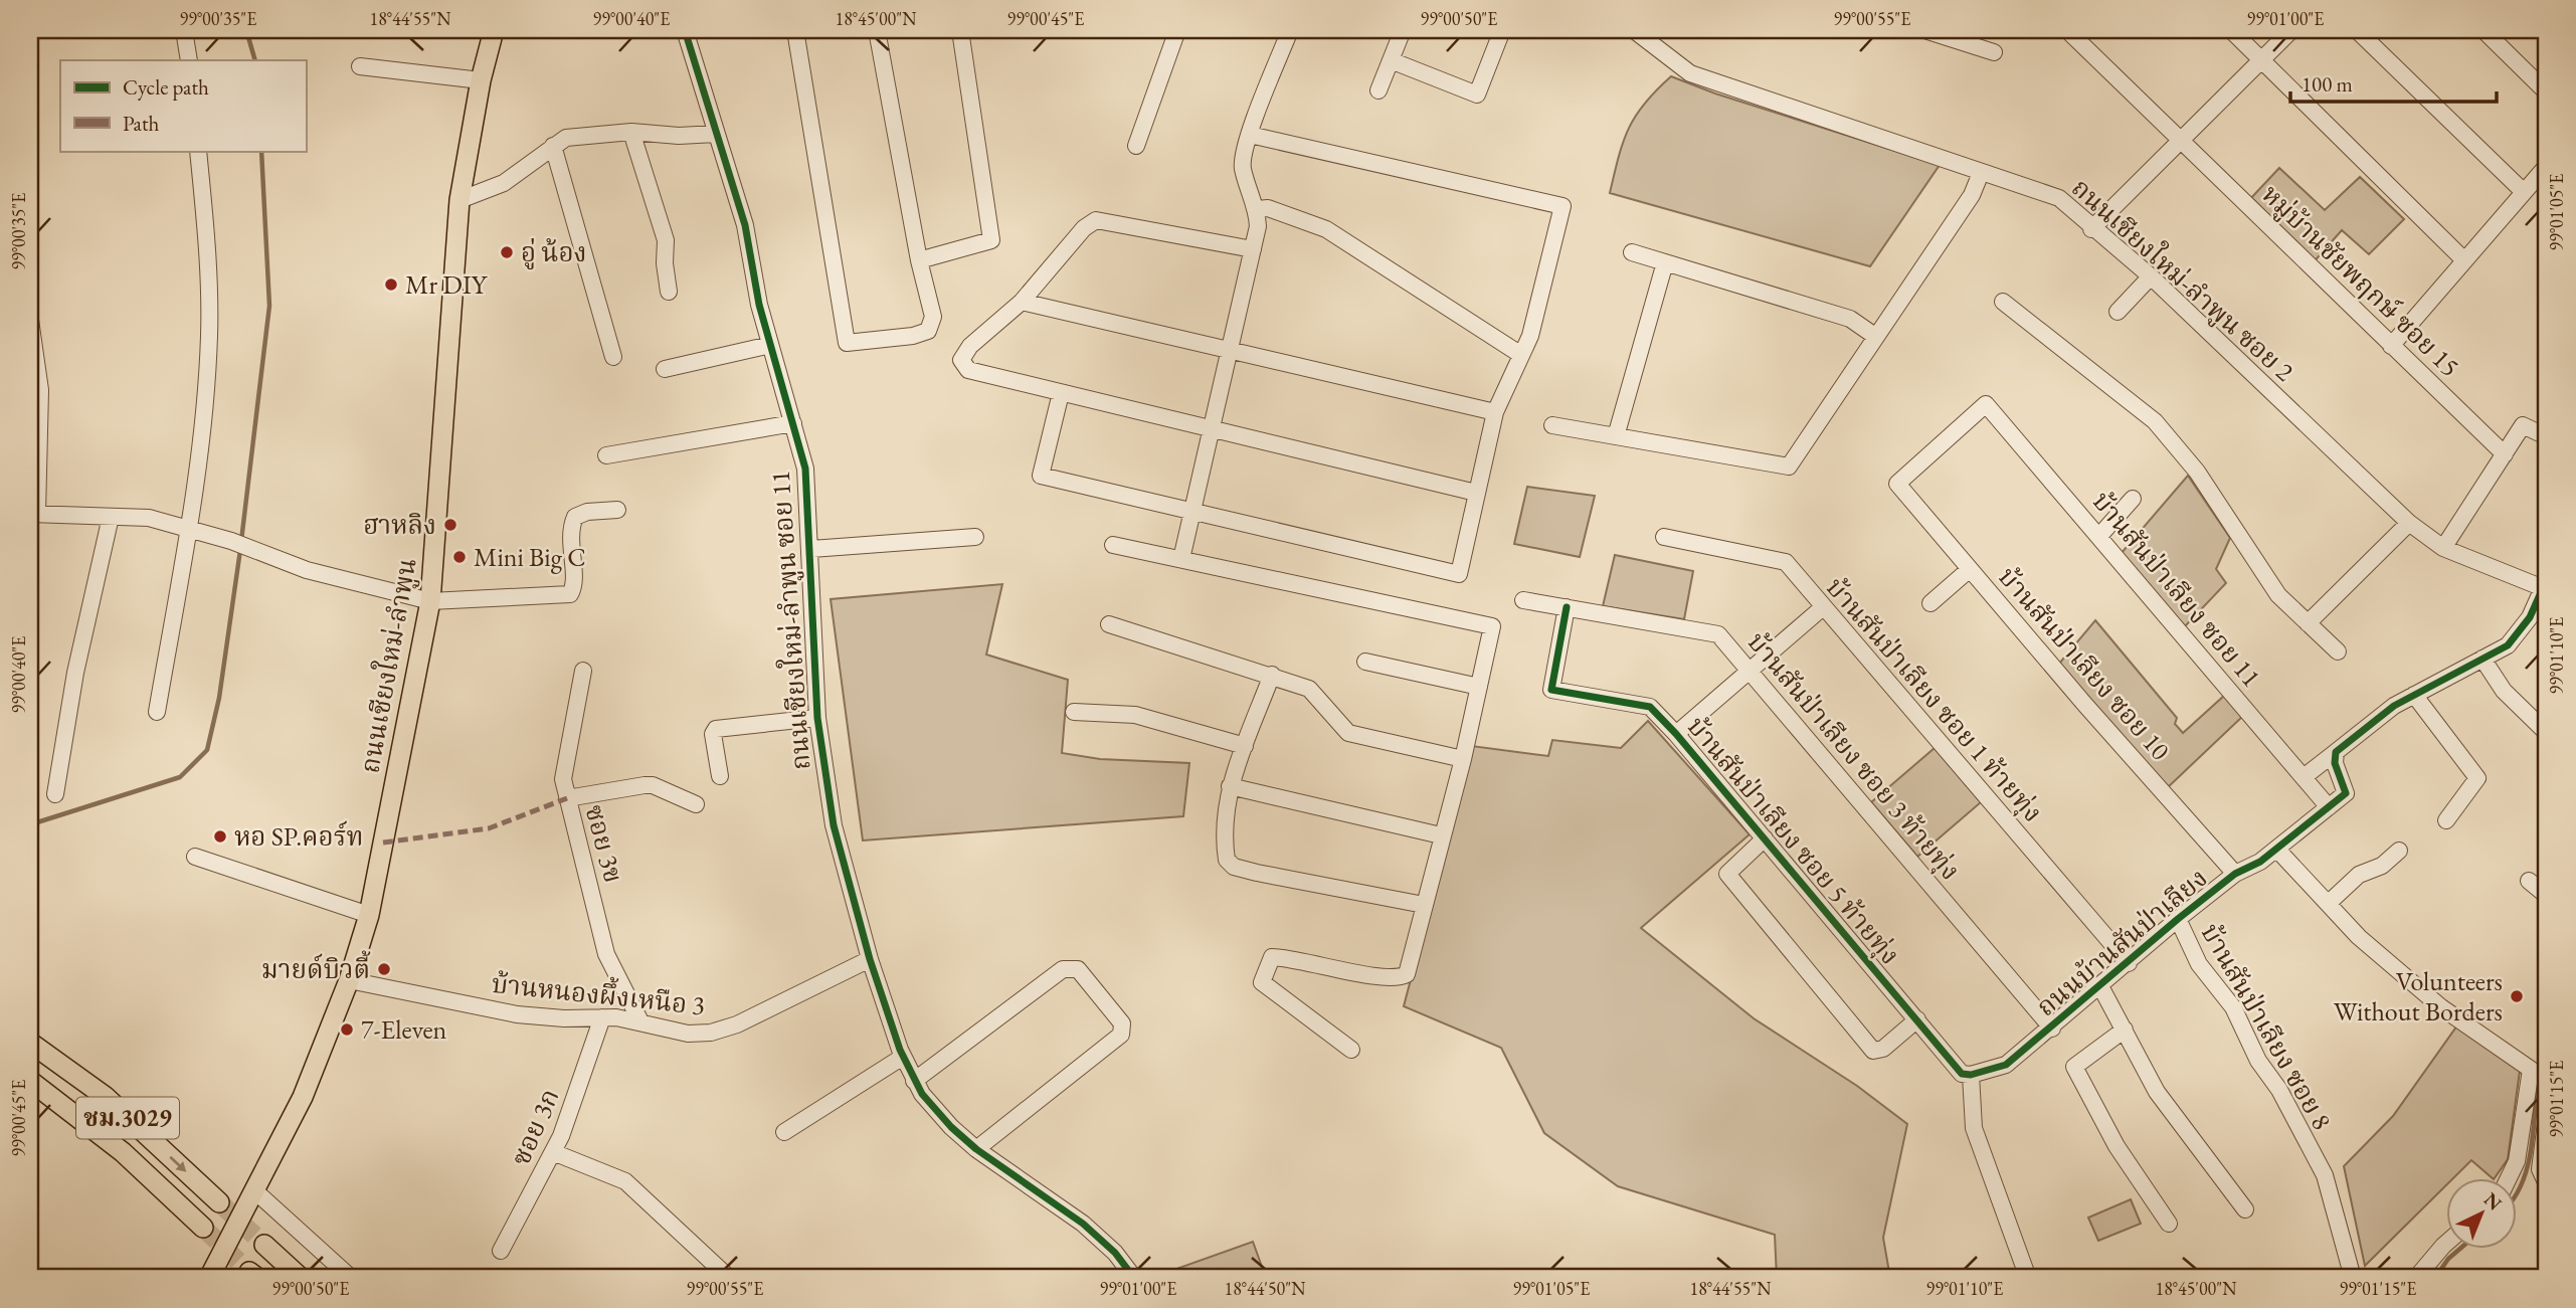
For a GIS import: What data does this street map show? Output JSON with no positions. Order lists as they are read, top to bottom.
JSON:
{
  "streets": {
    "main road": ["ถนนเชียงใหม่-ลำพูน", "ชม.3029"],
    "street": [
      "ถนนเชียงใหม่-ลำพูน ซอย 2",
      "หมู่บ้านชัยพฤกษ์ ซอย 15",
      "บ้านสันป่าเลียง ซอย 11",
      "ถนนเชียงใหม่-ลำพูน ซอย 11",
      "บ้านสันป่าเลียง ซอย 10",
      "บ้านสันป่าเลียง ซอย 1 ท้ายทุ่ง",
      "บ้านสันป่าเลียง ซอย 3 ท้ายทุ่ง",
      "บ้านสันป่าเลียง ซอย 5 ท้ายทุ่ง",
      "ซอย 3ข",
      "ถนนบ้านสันป่าเลียง",
      "บ้านหนองผึ้งเหนือ 3",
      "บ้านสันป่าเลียง ซอย 8",
      "ซอย 3ก"
    ]
  },
  "crossings": [
    ["บ้านสันป่าเลียง ซอย 11", "บ้านสันป่าเลียง ซอย 10"],
    ["บ้านสันป่าเลียง ซอย 11", "ถนนบ้านสันป่าเลียง"],
    ["ถนนเชียงใหม่-ลำพูน ซอย 11", "บ้านหนองผึ้งเหนือ 3"],
    ["บ้านสันป่าเลียง ซอย 10", "ถนนบ้านสันป่าเลียง"],
    ["ถนนเชียงใหม่-ลำพูน", "บ้านหนองผึ้งเหนือ 3"],
    ["บ้านสันป่าเลียง ซอย 1 ท้ายทุ่ง", "ถนนบ้านสันป่าเลียง"],
    ["บ้านสันป่าเลียง ซอย 3 ท้ายทุ่ง", "บ้านสันป่าเลียง ซอย 5 ท้ายทุ่ง"],
    ["บ้านสันป่าเลียง ซอย 3 ท้ายทุ่ง", "ถนนบ้านสันป่าเลียง"],
    ["บ้านสันป่าเลียง ซอย 5 ท้ายทุ่ง", "ถนนบ้านสันป่าเลียง"],
    ["ซอย 3ข", "บ้านหนองผึ้งเหนือ 3"],
    ["ถนนบ้านสันป่าเลียง", "บ้านสันป่าเลียง ซอย 8"],
    ["บ้านหนองผึ้งเหนือ 3", "ซอย 3ก"]
  ],
  "places": [
    "อู่ น้อง",
    "Mr DIY",
    "ฮาหลิง",
    "Mini Big C",
    "หอ SP.คอร์ท",
    "มายด์บิวตี้",
    "Volunteers Without Borders",
    "7-Eleven"
  ],
  "legend": ["Cycle path", "Path"],
  "scale_bar": "100 m",
  "north": "top right",
  "coordinates": [
    "99°00'35\"E",
    "18°44'55\"N",
    "99°00'40\"E",
    "18°45'00\"N",
    "99°00'45\"E",
    "99°00'50\"E",
    "99°00'55\"E",
    "99°01'00\"E",
    "99°01'05\"E",
    "99°01'10\"E",
    "99°01'15\"E",
    "18°44'50\"N"
  ]
}
